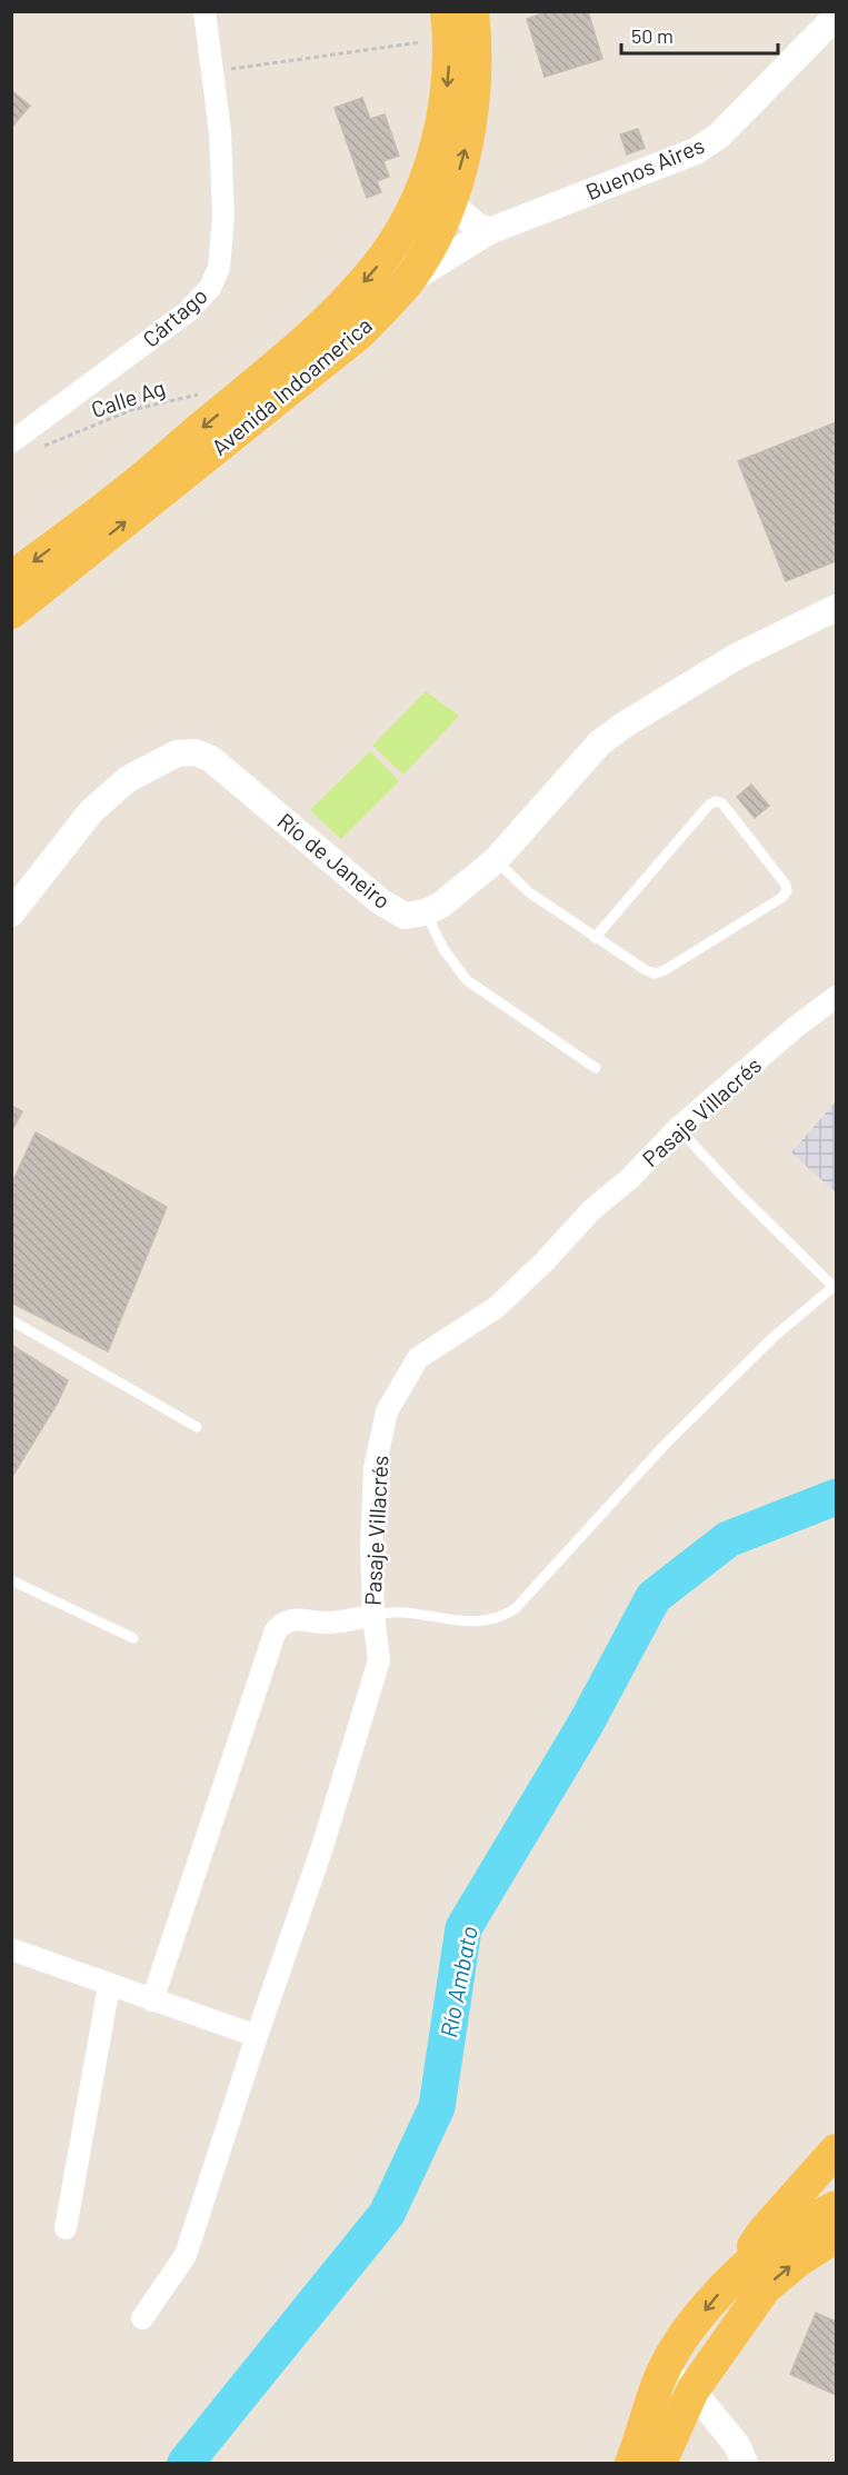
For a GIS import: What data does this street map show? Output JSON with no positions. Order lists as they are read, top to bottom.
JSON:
{
  "streets": {
    "main road": ["Avenida Indoamerica"],
    "street": [
      "Buenos Aires",
      "Cártago",
      "Río de Janeiro",
      "Pasaje Villacrés"
    ],
    "path": ["Calle Ag"]
  },
  "crossings": [
    ["Buenos Aires", "Avenida Indoamerica"]
  ],
  "water": ["Río Ambato"],
  "scale_bar": "50 m"
}
